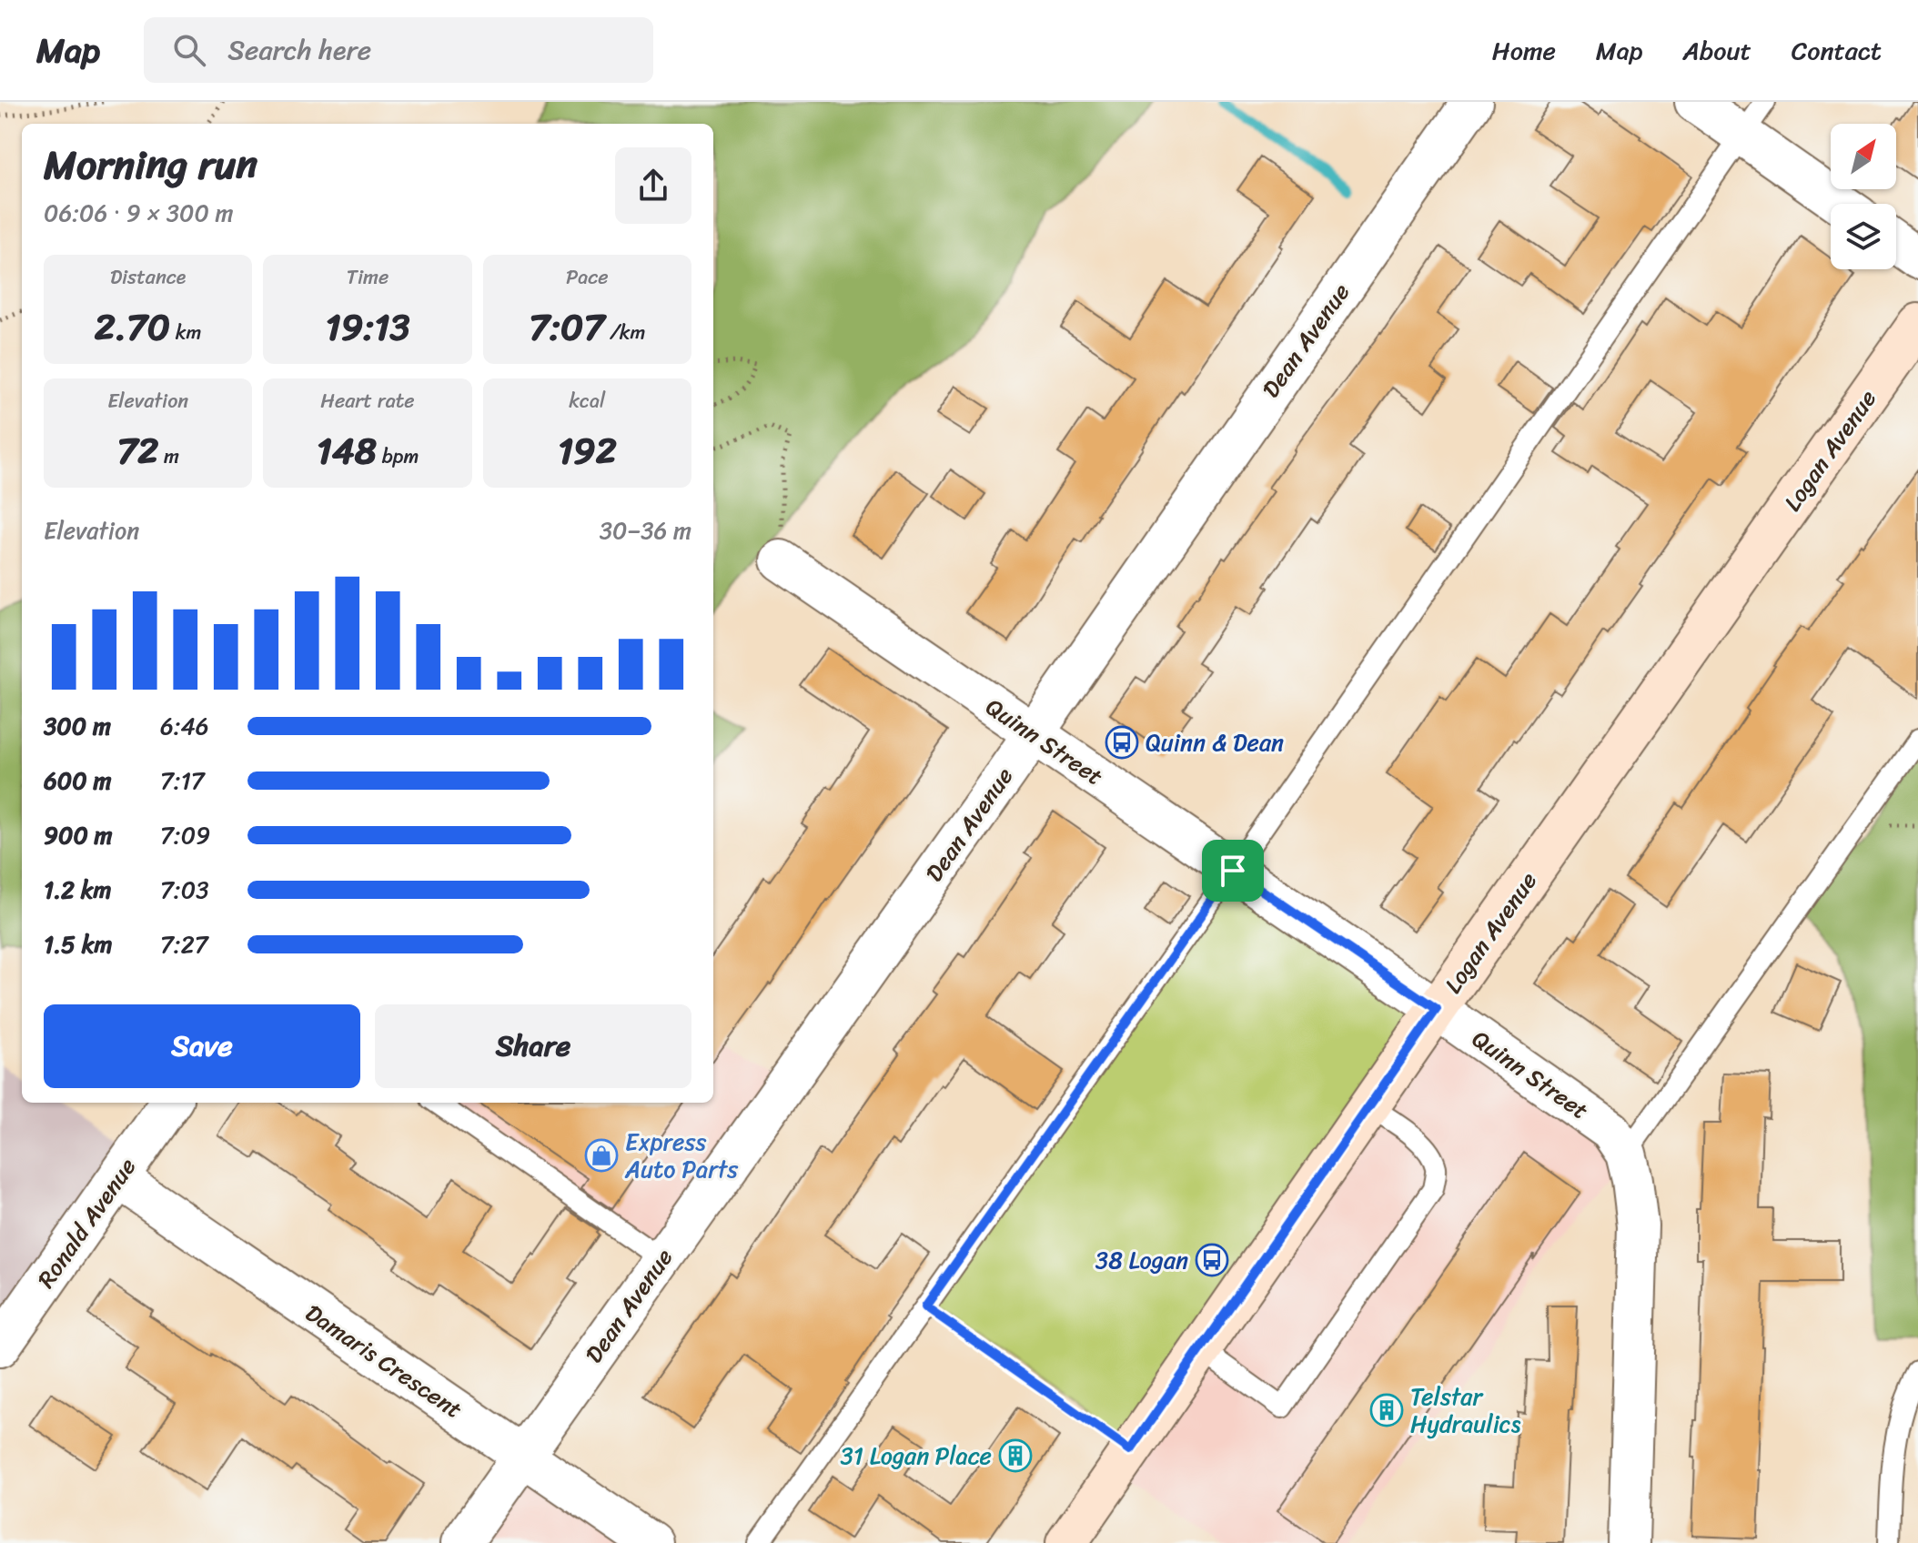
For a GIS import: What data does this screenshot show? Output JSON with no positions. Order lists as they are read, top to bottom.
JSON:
{
  "streets": {
    "street": [
      "Dean Avenue",
      "Logan Avenue",
      "Quinn Street",
      "Ronald Avenue",
      "Damaris Crescent"
    ]
  },
  "crossings": [
    ["Dean Avenue", "Quinn Street"],
    ["Dean Avenue", "Damaris Crescent"],
    ["Logan Avenue", "Quinn Street"],
    ["Ronald Avenue", "Damaris Crescent"]
  ],
  "places": {
    "bus stop": ["Quinn & Dean", "38 Logan"],
    "shop": ["Express Auto Parts"],
    "building": ["Telstar Hydraulics", "31 Logan Place"]
  },
  "north": "top right",
  "page": {
    "header": "Map",
    "search": "Search here",
    "nav": [
      "Home",
      "Map",
      "About",
      "Contact"
    ],
    "heading": ["Morning run", "06:06 · 9 × 300 m"],
    "stats": [
      ["Distance", "2.70 km"],
      ["Time", "19:13"],
      ["Pace", "7:07 /km"],
      ["Elevation", "72 m"],
      ["Heart rate", "148 bpm"],
      ["kcal", "192"]
    ],
    "chart": ["Elevation", "30–36 m"],
    "list": [
      {
        "name": "300 m",
        "note": "6:46"
      },
      {
        "name": "600 m",
        "note": "7:17"
      },
      {
        "name": "900 m",
        "note": "7:09"
      },
      {
        "name": "1.2 km",
        "note": "7:03"
      },
      {
        "name": "1.5 km",
        "note": "7:27"
      }
    ],
    "buttons": ["Save", "Share"]
  }
}
